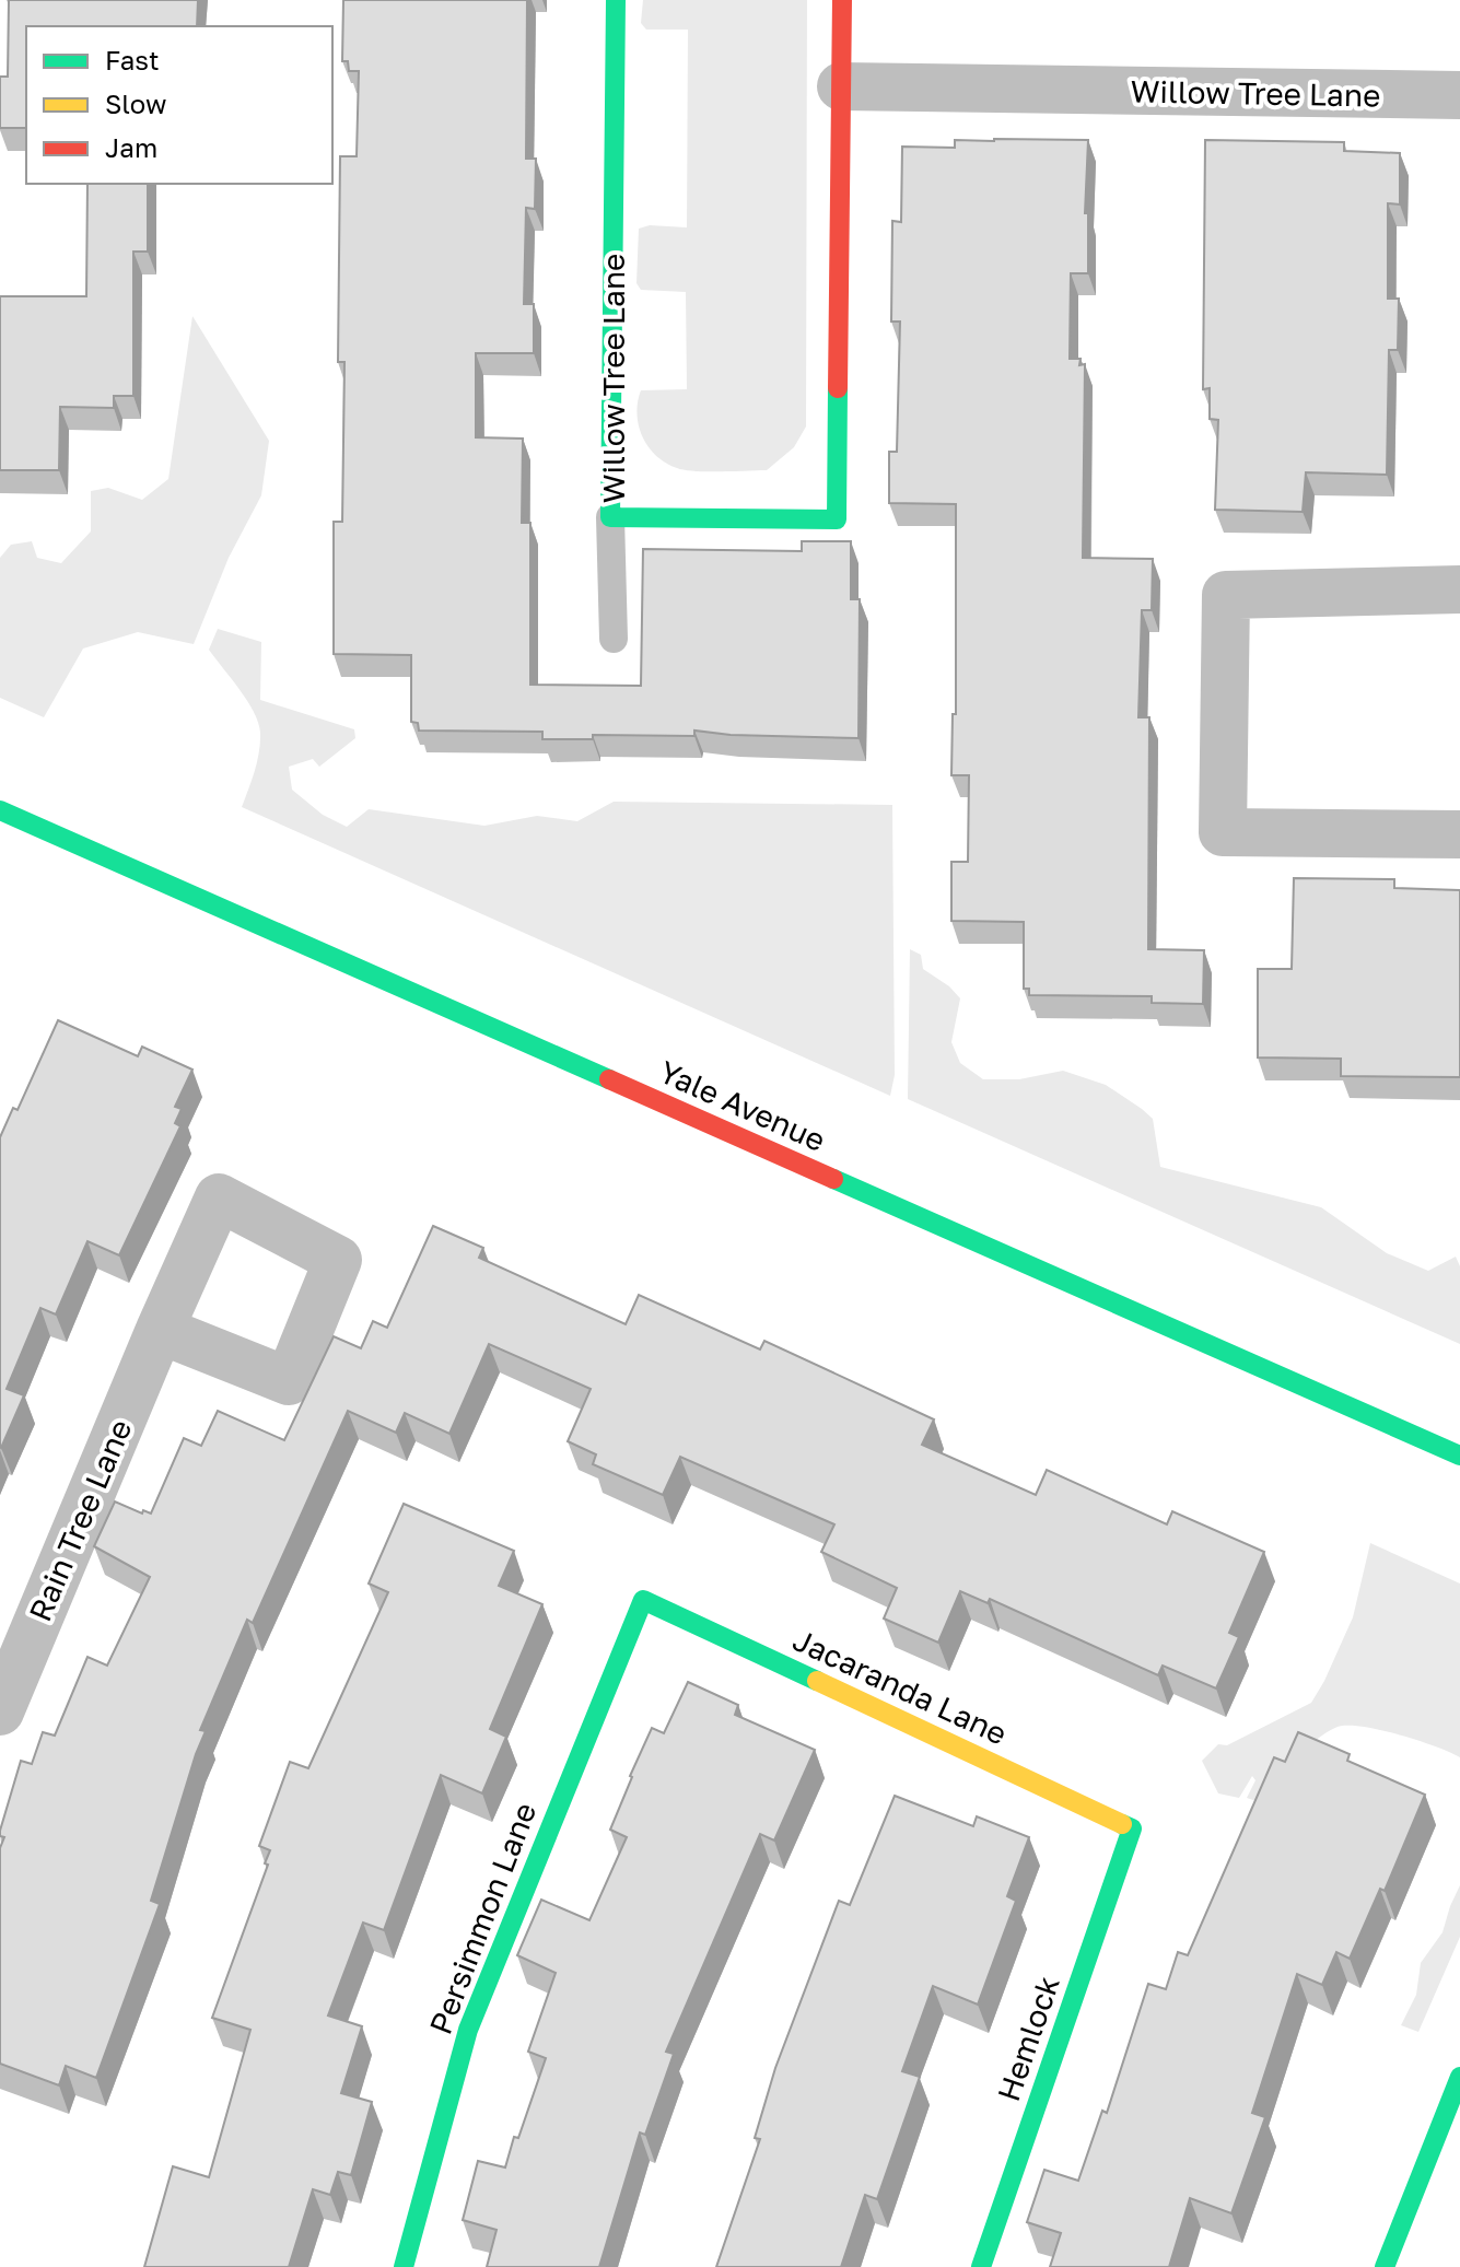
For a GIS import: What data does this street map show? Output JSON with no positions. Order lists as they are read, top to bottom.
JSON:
{
  "streets": {
    "street": [
      "Willow Tree Lane",
      "Yale Avenue",
      "Rain Tree Lane",
      "Jacaranda Lane",
      "Persimmon Lane",
      "Hemlock"
    ]
  },
  "crossings": [
    ["Jacaranda Lane", "Persimmon Lane"],
    ["Jacaranda Lane", "Hemlock"]
  ],
  "legend": ["Fast", "Slow", "Jam"]
}
